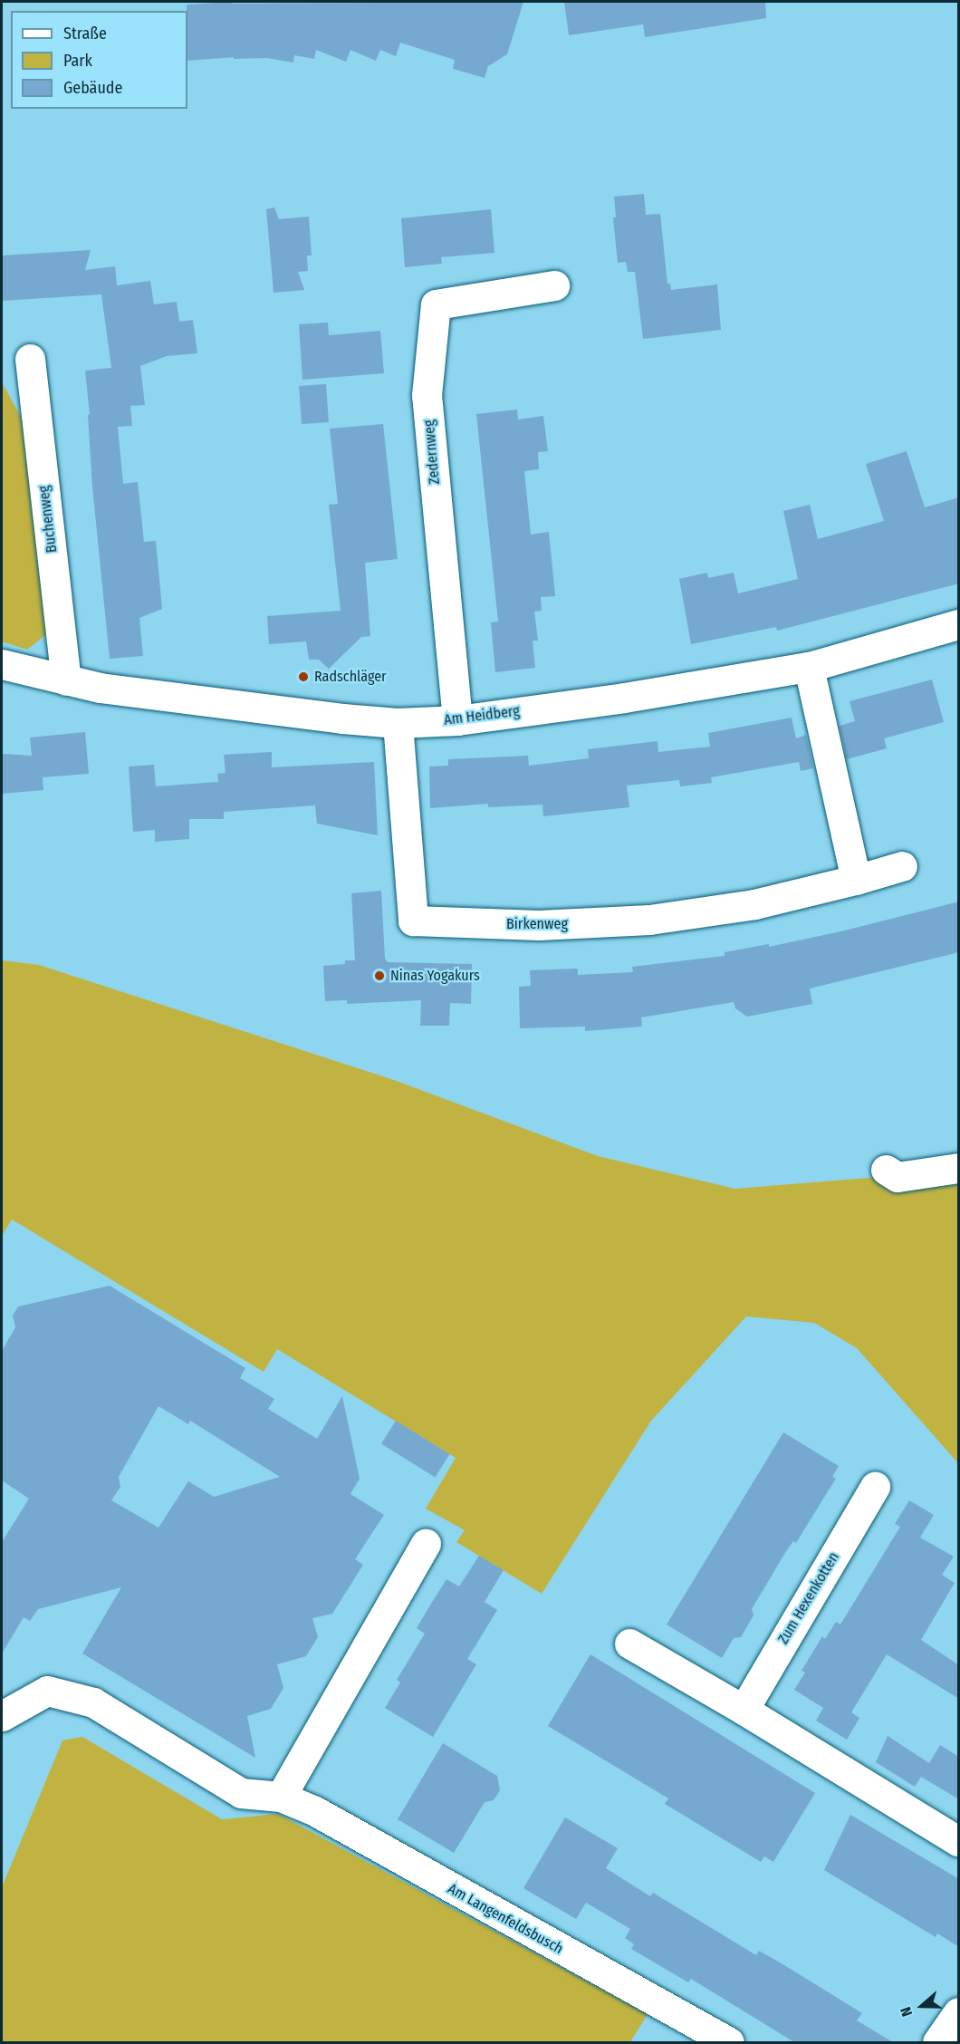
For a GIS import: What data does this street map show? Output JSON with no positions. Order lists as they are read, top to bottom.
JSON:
{
  "streets": {
    "street": [
      "Zedernweg",
      "Buchenweg",
      "Am Heidberg",
      "Birkenweg",
      "Zum Hexenkotten",
      "Am Langenfeldsbusch"
    ]
  },
  "crossings": [
    ["Zedernweg", "Am Heidberg"],
    ["Buchenweg", "Am Heidberg"],
    ["Am Heidberg", "Birkenweg"]
  ],
  "places": ["Radschläger", "Ninas Yogakurs"],
  "legend": ["Straße", "Park", "Gebäude"],
  "north": "left"
}
